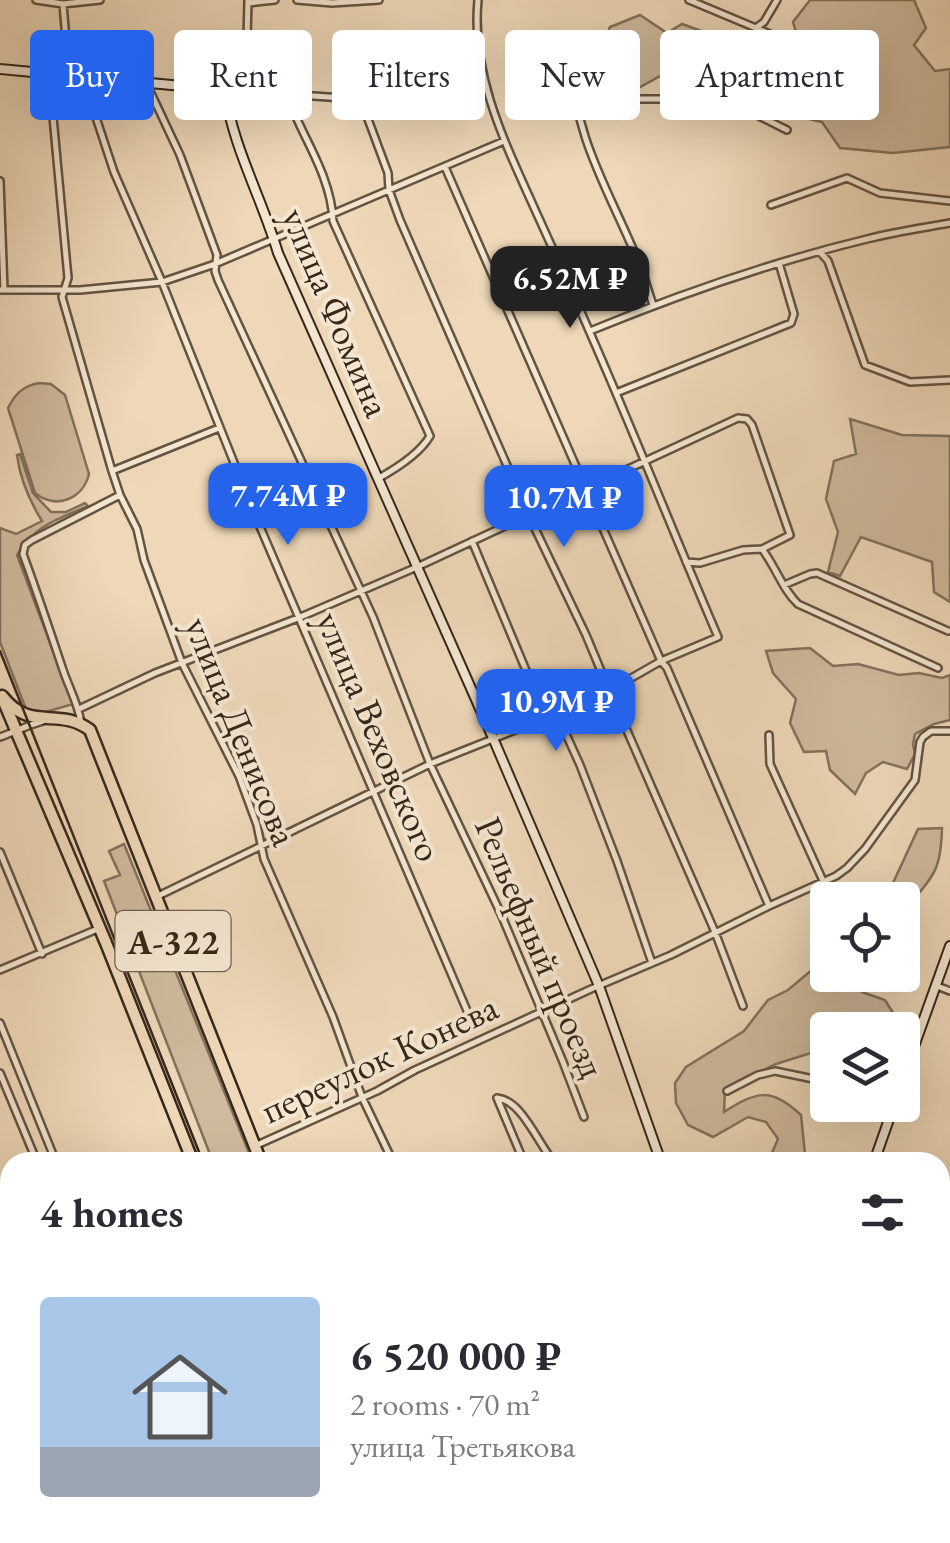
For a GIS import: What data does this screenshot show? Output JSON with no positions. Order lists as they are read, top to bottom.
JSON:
{
  "streets": {
    "highway": ["А-322"],
    "street": [
      "улица Фомина",
      "улица Денисова",
      "улица Веховского",
      "Рельефный проезд",
      "переулок Конева"
    ]
  },
  "crossings": [
    ["улица Фомина", "переулок Конева"],
    ["улица Денисова", "переулок Конева"],
    ["А-322", "переулок Конева"],
    ["Рельефный проезд", "переулок Конева"]
  ],
  "page": {
    "chip": [
      "Buy",
      "Rent",
      "Filters",
      "New",
      "Apartment"
    ],
    "price": [
      "6.52M ₽",
      "7.74M ₽",
      "10.7M ₽",
      "10.9M ₽"
    ],
    "heading": "4 homes",
    "list": [
      {
        "name": "6 520 000 ₽",
        "note": "2 rooms · 70 m² · улица Третьякова"
      }
    ]
  }
}
